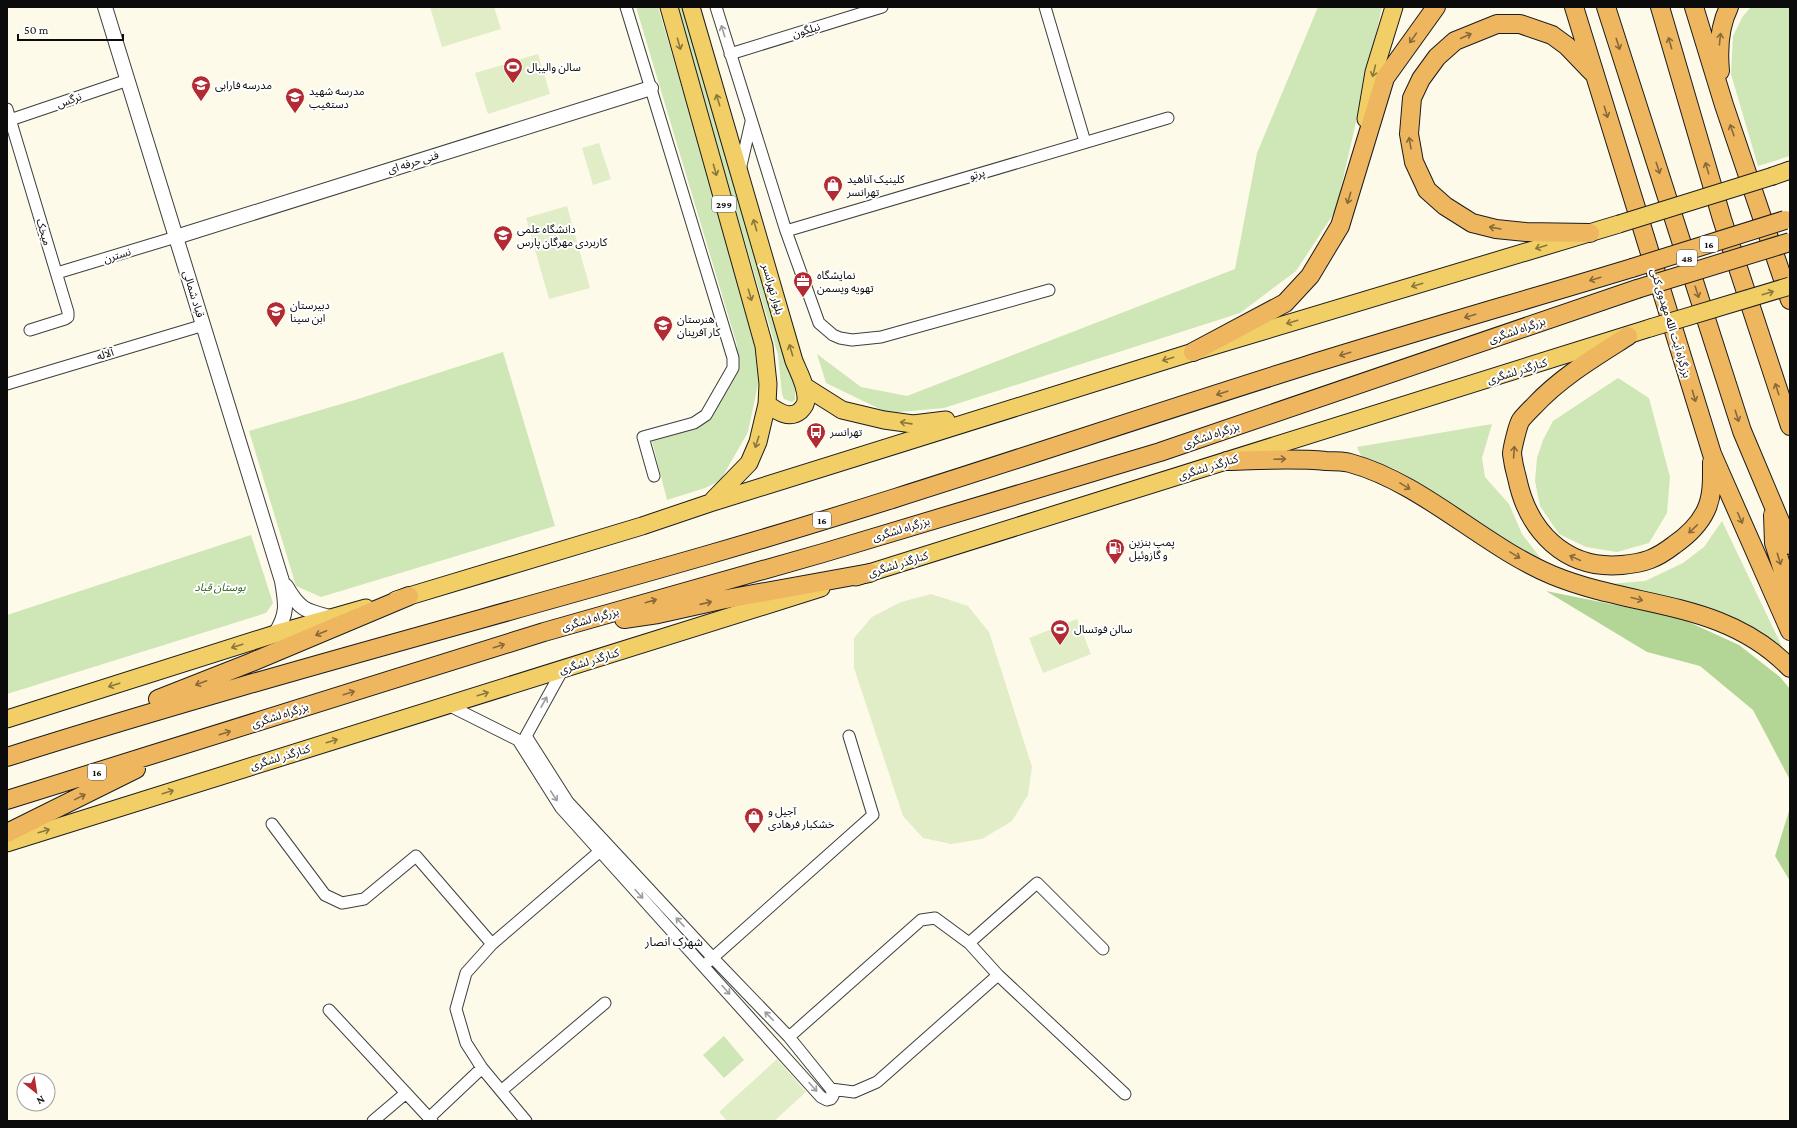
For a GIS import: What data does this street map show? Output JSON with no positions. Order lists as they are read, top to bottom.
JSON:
{
  "streets": {
    "highway": [
      "16",
      "48",
      "بزرگراه آیت الله مهدوی کنی",
      "بزرگراه لشگری"
    ],
    "main road": ["299", "بلوار تهرانسر", "کنارگذر لشگری"],
    "street": [
      "نیلگون",
      "نرگس",
      "فنی حرفه ای",
      "پرتو",
      "میخک",
      "نسترن",
      "قباد شمالی",
      "آلاله"
    ]
  },
  "crossings": [
    ["نرگس", "میخک"],
    ["نرگس", "قباد شمالی"],
    ["فنی حرفه ای", "نسترن"],
    ["فنی حرفه ای", "قباد شمالی"],
    ["میخک", "نسترن"],
    ["نسترن", "قباد شمالی"],
    ["قباد شمالی", "آلاله"]
  ],
  "districts": ["شهرک انصار"],
  "parks": ["بوستان قباد"],
  "places": {
    "sports": ["سالن والیبال", "سالن فوتسال"],
    "school or university": [
      "مدرسه فارابی",
      "مدرسه شهید دستغیب",
      "دانشگاه علمی کاربردی مهرگان پارس",
      "دبیرستان ابن سینا",
      "هنرستان کار آفرینان"
    ],
    "shop": ["کلینیک آناهید تهرانسر", "آجیل و خشکبار فرهادی"],
    "office": ["نمایشگاه تهویه ویسمن"],
    "bus stop": ["تهرانسر"],
    "fuel station": ["پمپ بنزین و گازوئیل"]
  },
  "scale_bar": "50 m",
  "north": "bottom right"
}
